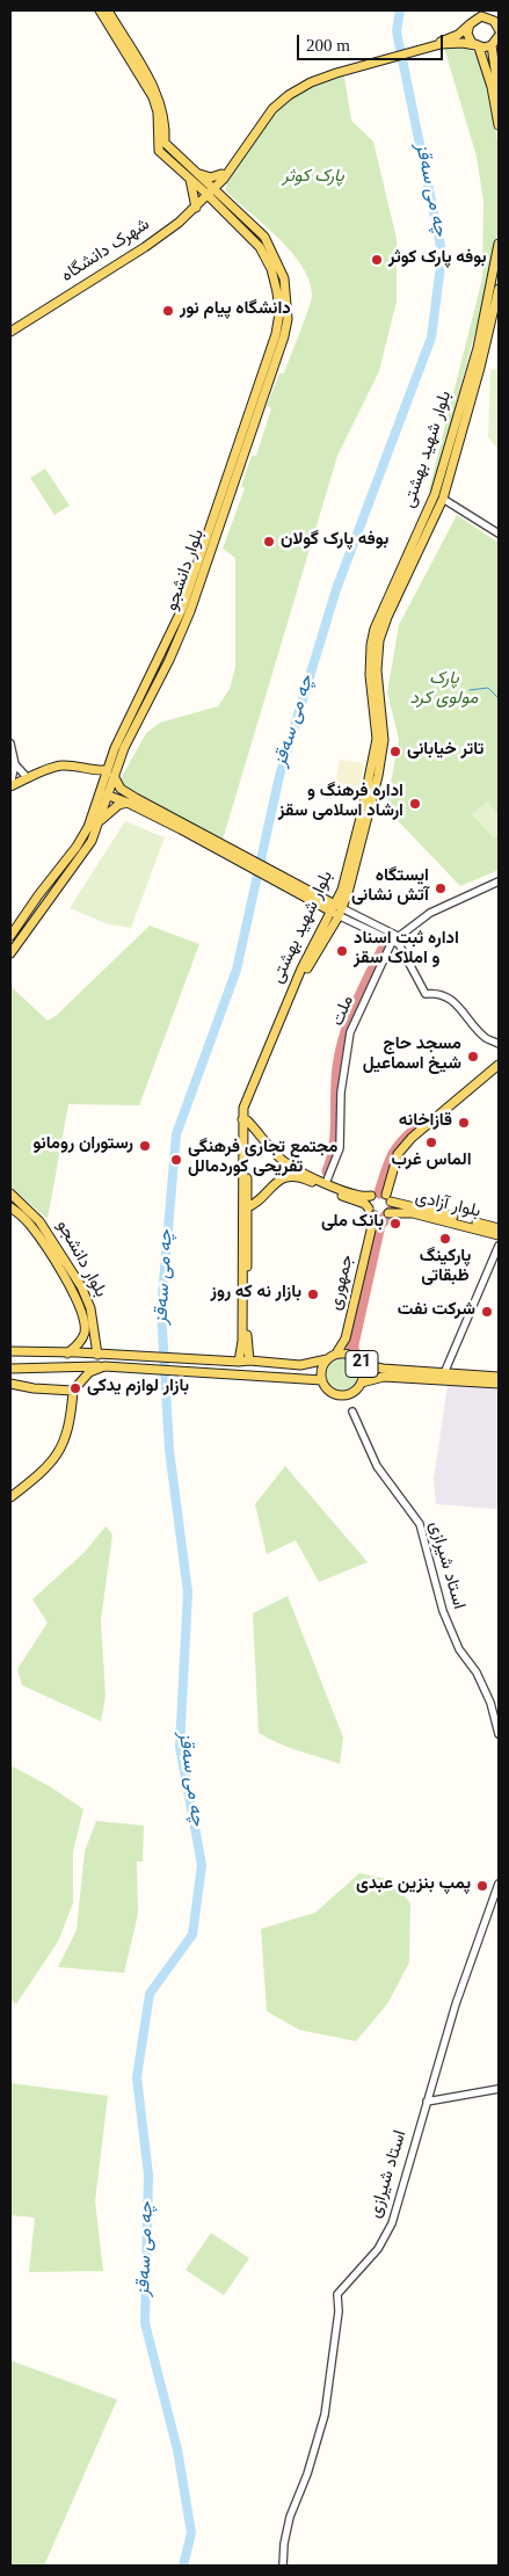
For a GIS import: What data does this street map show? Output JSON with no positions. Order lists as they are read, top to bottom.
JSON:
{
  "streets": {
    "main road": [
      "شهرک دانشگاه",
      "بلوار شهید بهشتی",
      "بلوار دانشجو",
      "بلوار آزادی",
      "جمهوری",
      "21"
    ],
    "street": ["ملت", "استاد شیرازی"]
  },
  "crossings": [
    ["بلوار آزادی", "جمهوری"],
    ["جمهوری", "21"]
  ],
  "water": ["چە می سەقز"],
  "parks": ["پارک کوثر", "پارک مولوی کرد"],
  "places": [
    "بوفه پارک کوثر",
    "دانشگاه پیام نور",
    "بوفه پارک گولان",
    "تاتر خیابانی",
    "اداره فرهنگ و ارشاد اسلامی سقز",
    "ایستگاه آتش نشانی",
    "اداره ثبت اسناد و املاک سقز",
    "مسجد حاج شیخ اسماعیل",
    "قازاخانه",
    "الماس غرب",
    "رستوران رومانو",
    "مجتمع تجاری فرهنگی تفریحی کوردمالل",
    "بانک ملی",
    "پارکینگ ظبقاتی",
    "بازار نه که روز",
    "شرکت نفت",
    "بازار لوازم یدکی",
    "پمپ بنزین عبدی"
  ],
  "scale_bar": "200 m"
}
